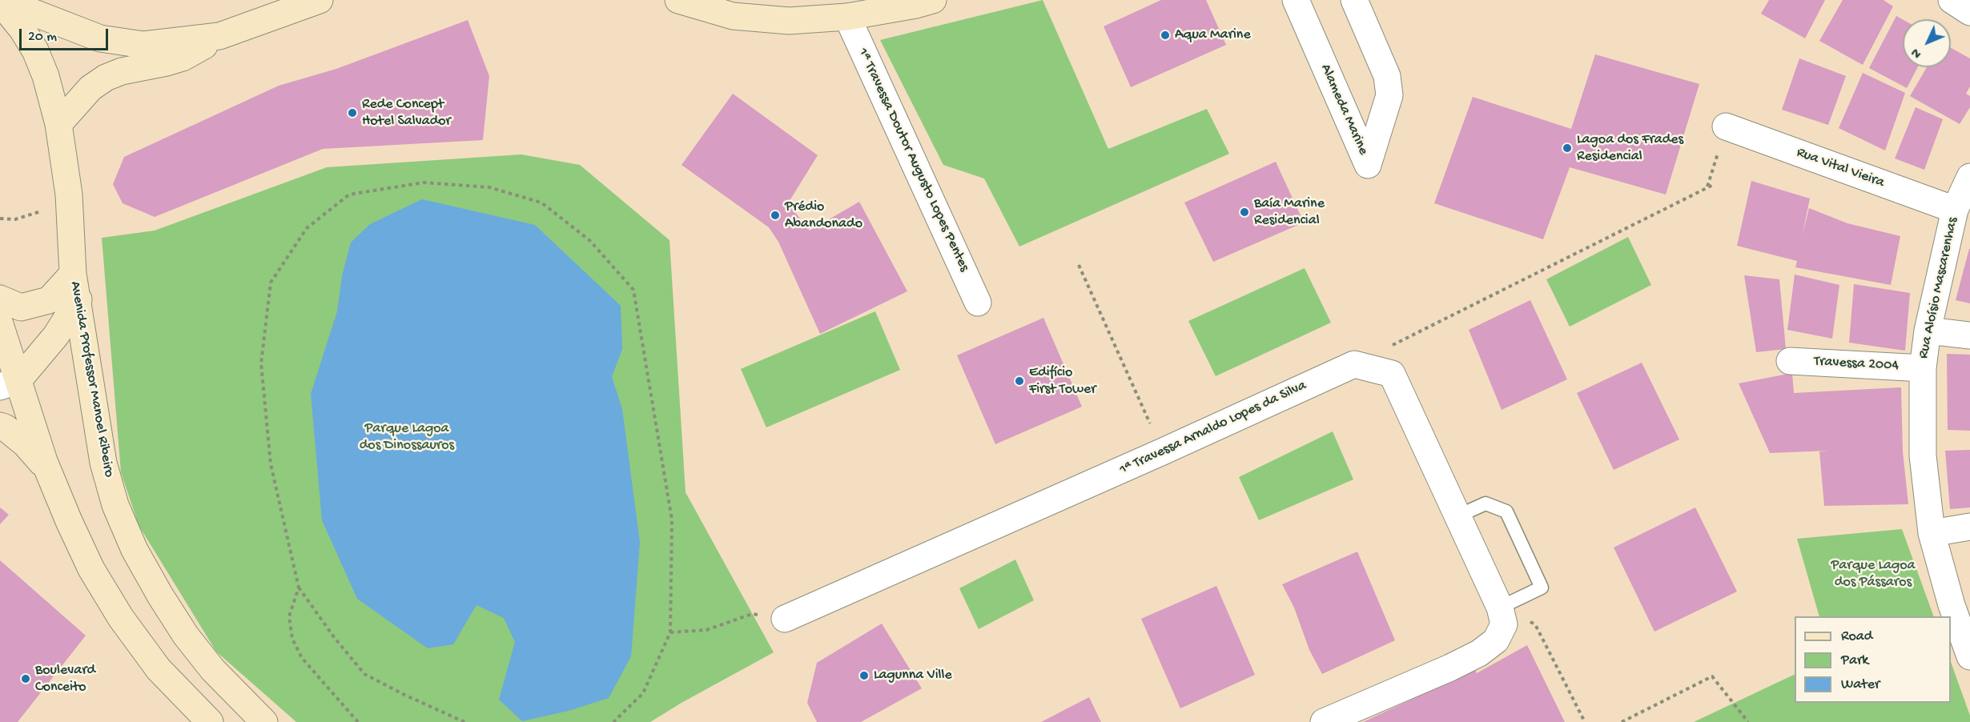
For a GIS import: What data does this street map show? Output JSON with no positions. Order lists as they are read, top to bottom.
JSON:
{
  "streets": {
    "street": [
      "Alameda Marine",
      "1ª Travessa Doutor Augusto Lopes Pentes",
      "Rua Vital Vieira",
      "Rua Aloísio Mascarenhas",
      "Travessa 2004",
      "Avenida Professor Manoel Ribeiro",
      "1ª Travessa Arnaldo Lopes da Silva"
    ]
  },
  "crossings": [
    ["Rua Vital Vieira", "Rua Aloísio Mascarenhas"],
    ["Rua Aloísio Mascarenhas", "Travessa 2004"]
  ],
  "parks": ["Parque Lagoa dos Dinossauros", "Parque Lagoa dos Pássaros"],
  "places": [
    "Aqua Marine",
    "Rede Concept Hotel Salvador",
    "Lagoa dos Frades Residencial",
    "Baía Marine Residencial",
    "Prédio Abandonado",
    "Edifício First Tower",
    "Lagunna Ville",
    "Boulevard Conceito"
  ],
  "legend": ["Road", "Park", "Water"],
  "scale_bar": "20 m",
  "north": "bottom left"
}
